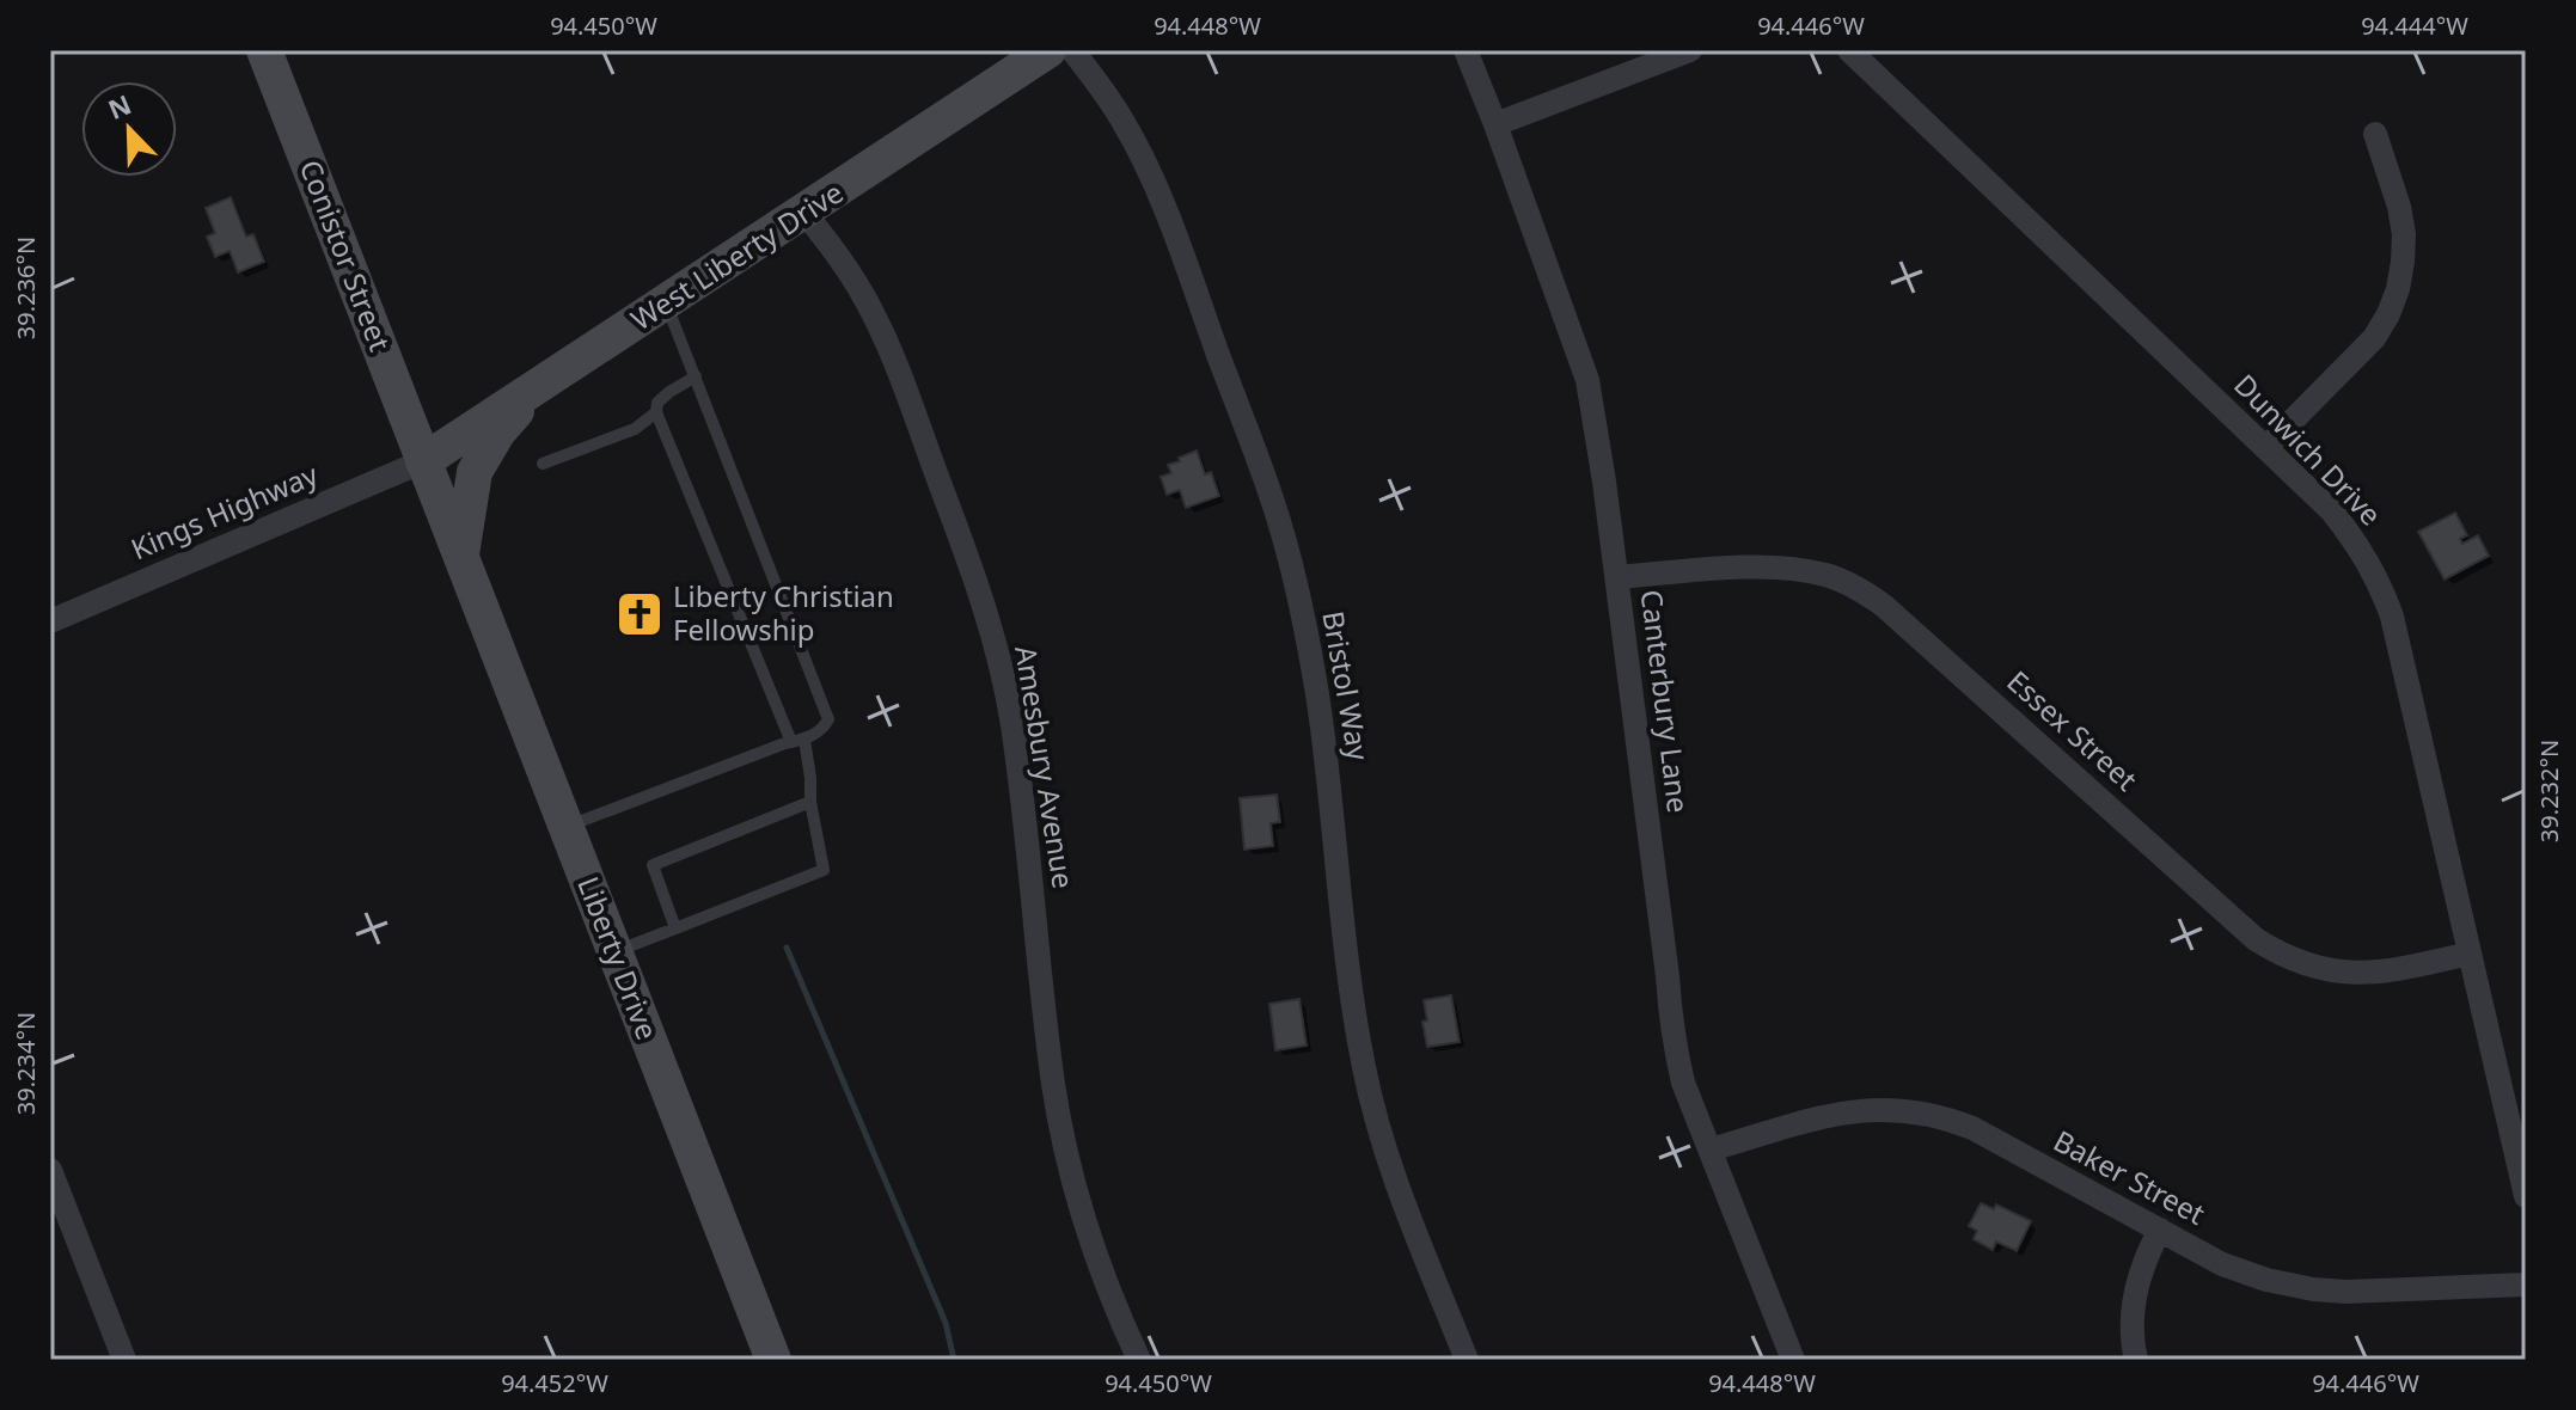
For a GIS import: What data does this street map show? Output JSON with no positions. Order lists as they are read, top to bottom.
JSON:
{
  "streets": {
    "main road": ["Conistor Street", "West Liberty Drive", "Liberty Drive"],
    "street": [
      "Dunwich Drive",
      "Kings Highway",
      "Bristol Way",
      "Canterbury Lane",
      "Essex Street",
      "Amesbury Avenue",
      "Baker Street"
    ]
  },
  "crossings": [
    ["Conistor Street", "West Liberty Drive"],
    ["Conistor Street", "Kings Highway"],
    ["Conistor Street", "Liberty Drive"],
    ["West Liberty Drive", "Kings Highway"],
    ["West Liberty Drive", "Amesbury Avenue"],
    ["West Liberty Drive", "Liberty Drive"],
    ["Dunwich Drive", "Essex Street"],
    ["Kings Highway", "Liberty Drive"],
    ["Canterbury Lane", "Essex Street"],
    ["Canterbury Lane", "Baker Street"]
  ],
  "places": {
    "church": ["Liberty Christian Fellowship"]
  },
  "north": "top left",
  "coordinates": [
    "94.450°W",
    "94.448°W",
    "94.446°W",
    "94.444°W",
    "39.236°N",
    "39.232°N",
    "39.234°N",
    "94.452°W"
  ]
}
